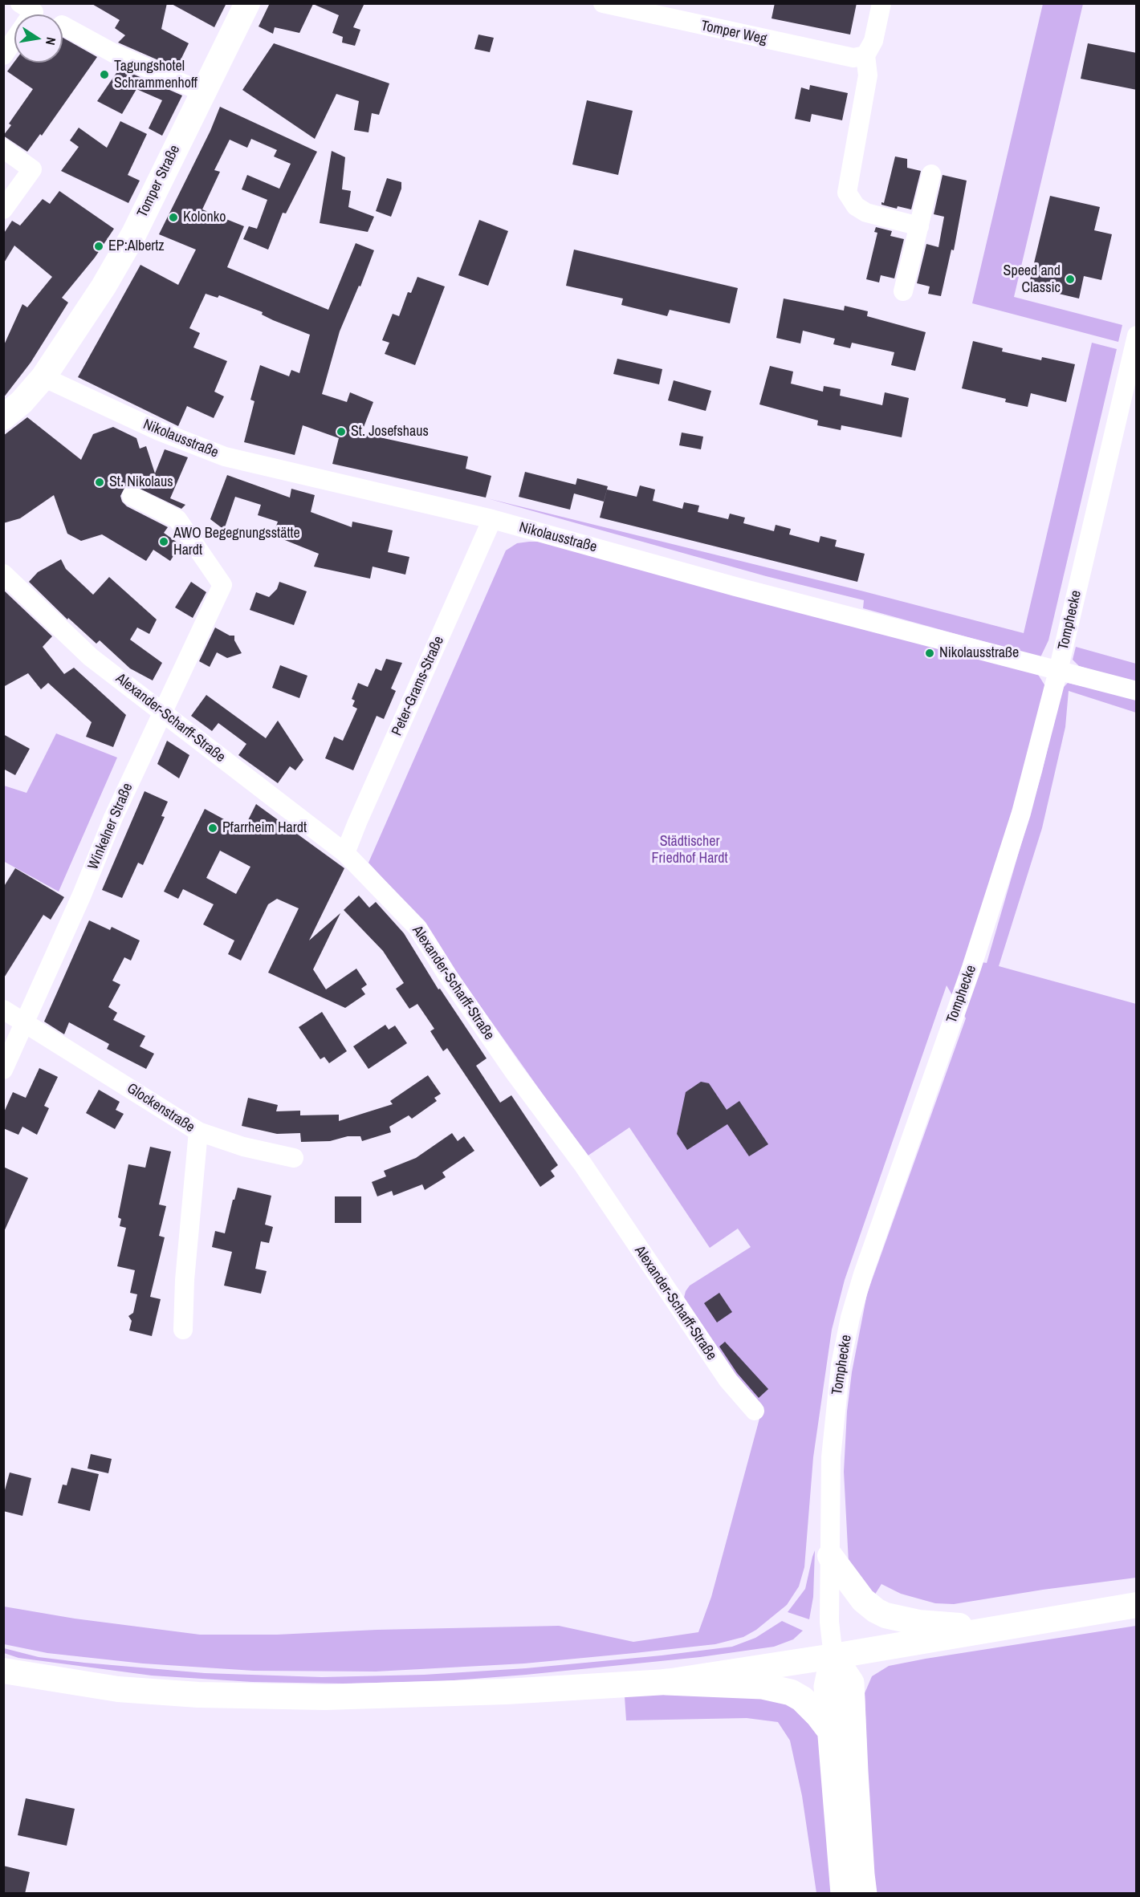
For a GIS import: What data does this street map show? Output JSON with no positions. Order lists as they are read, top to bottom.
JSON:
{
  "streets": {
    "main road": ["Tomper Straße"],
    "street": [
      "Tomper Weg",
      "Nikolausstraße",
      "Tomphecke",
      "Peter-Grams-Straße",
      "Alexander-Scharff-Straße",
      "Winkelner Straße",
      "Glockenstraße"
    ]
  },
  "crossings": [
    ["Tomper Straße", "Nikolausstraße"],
    ["Nikolausstraße", "Tomphecke"],
    ["Nikolausstraße", "Peter-Grams-Straße"],
    ["Peter-Grams-Straße", "Alexander-Scharff-Straße"],
    ["Alexander-Scharff-Straße", "Winkelner Straße"],
    ["Winkelner Straße", "Glockenstraße"]
  ],
  "parks": ["Städtischer Friedhof Hardt"],
  "places": [
    "Tagungshotel Schrammenhoff",
    "Kolonko",
    "EP:Albertz",
    "Speed and Classic",
    "St. Josefshaus",
    "St. Nikolaus",
    "AWO Begegnungsstätte Hardt",
    "Nikolausstraße",
    "Pfarrheim Hardt"
  ],
  "north": "right"
}
